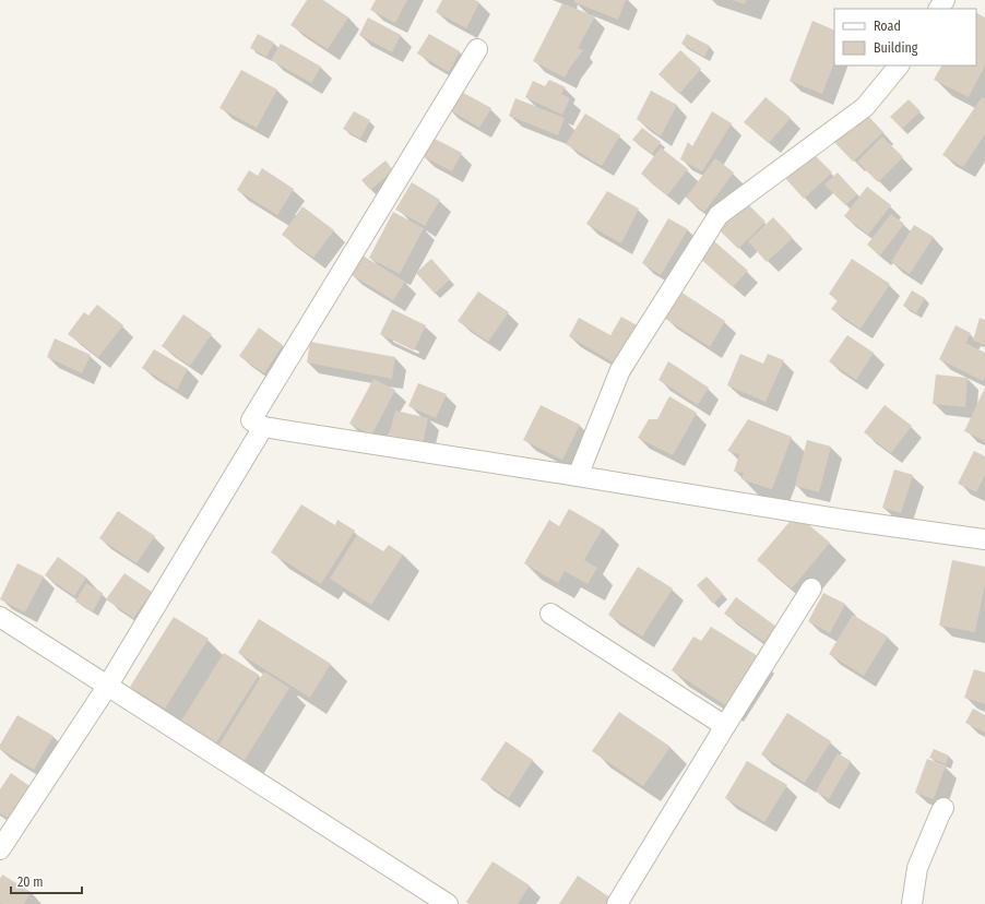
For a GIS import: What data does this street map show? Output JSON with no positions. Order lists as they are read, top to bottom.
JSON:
{
  "legend": ["Road", "Building"],
  "scale_bar": "20 m"
}
